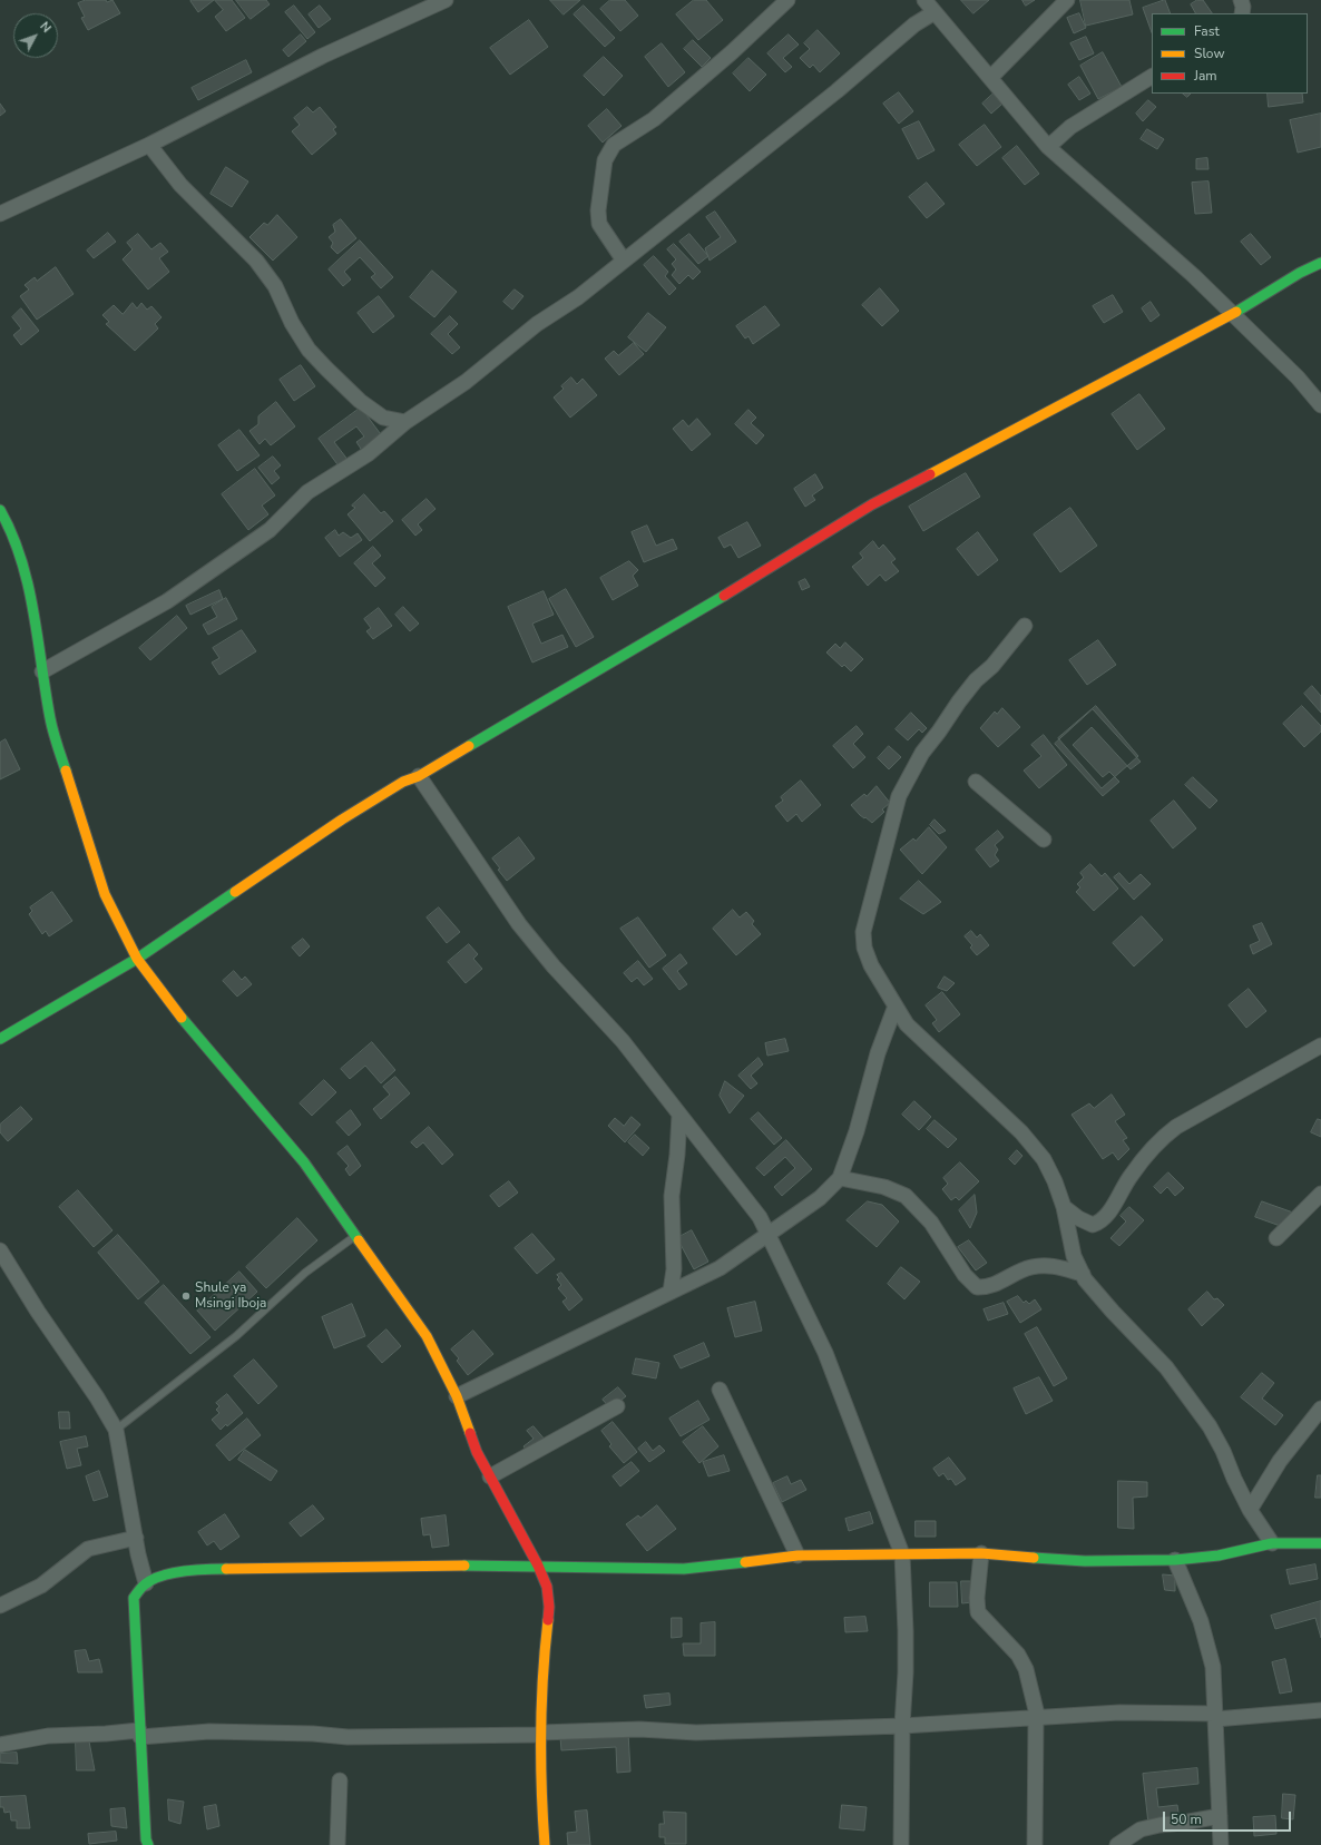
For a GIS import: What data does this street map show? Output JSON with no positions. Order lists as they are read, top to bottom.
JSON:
{
  "places": ["Shule ya Msingi Iboja"],
  "legend": ["Fast", "Slow", "Jam"],
  "scale_bar": "50 m",
  "north": "top right"
}
